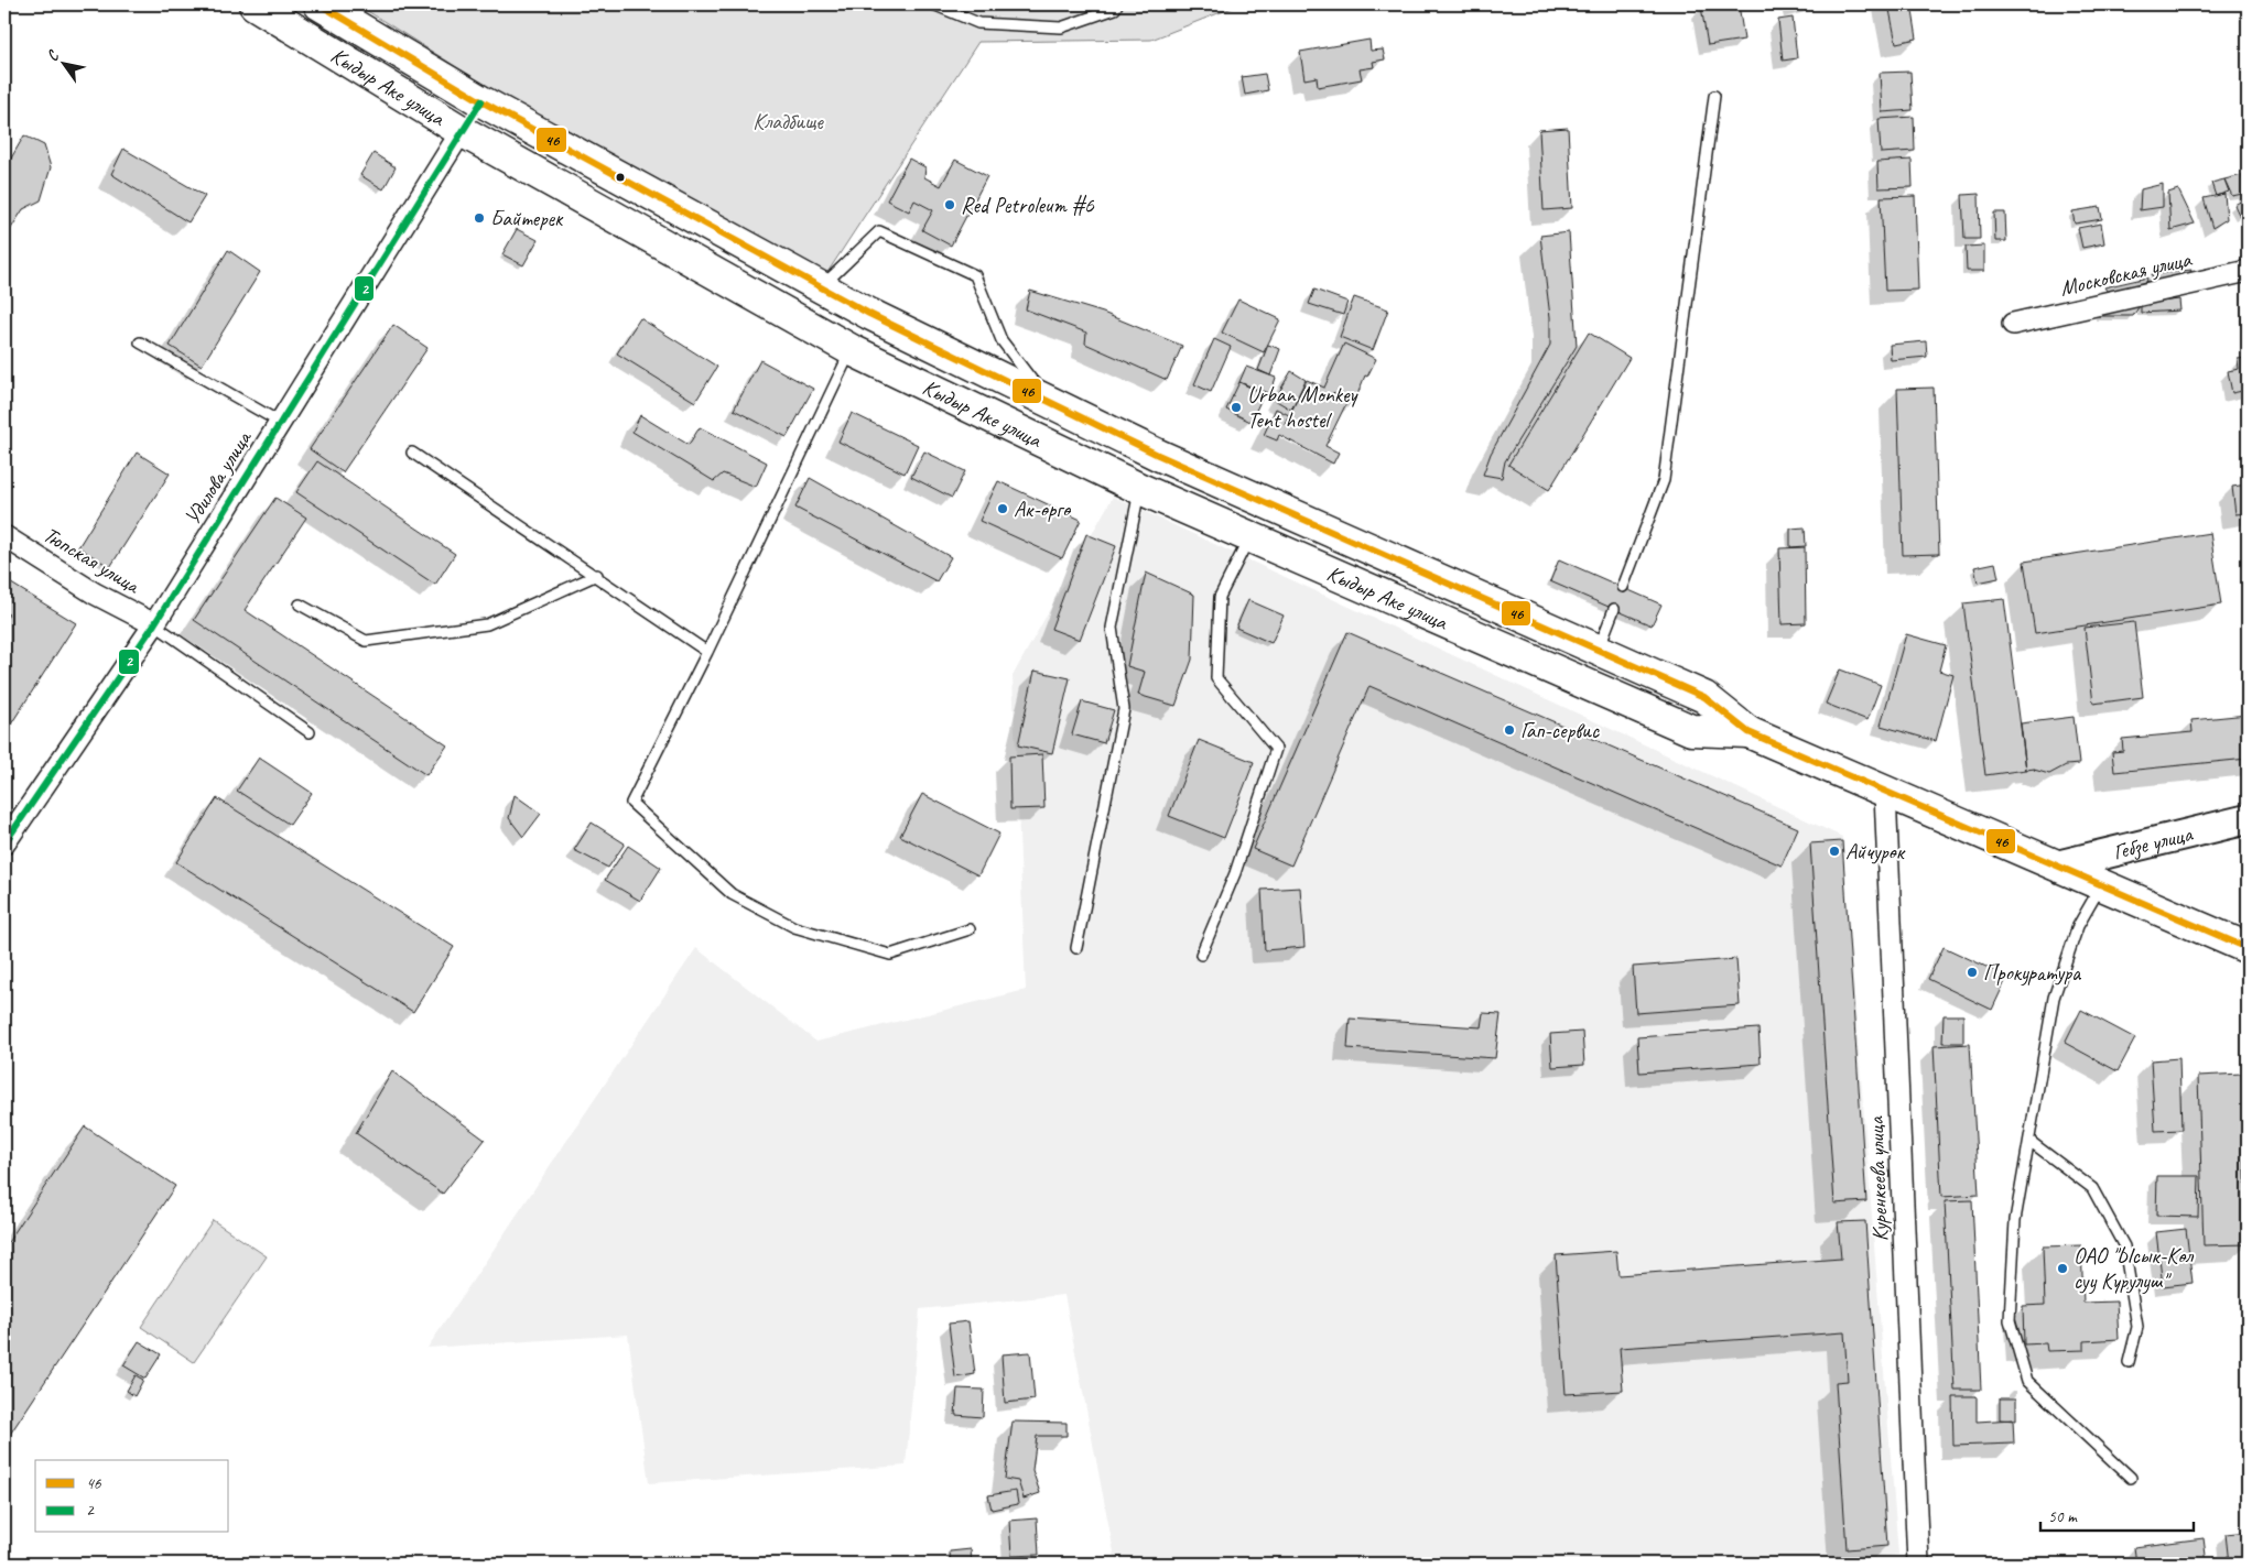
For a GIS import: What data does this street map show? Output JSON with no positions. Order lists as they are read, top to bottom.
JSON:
{
  "streets": {
    "highway": ["Кыдыр Аке улица"],
    "main road": ["Гебзе улица"],
    "street": [
      "Московская улица",
      "Удилова улица",
      "Тюпская улица",
      "Куренкеева улица"
    ]
  },
  "crossings": [
    ["Кыдыр Аке улица", "Удилова улица"],
    ["Кыдыр Аке улица", "Гебзе улица"],
    ["Кыдыр Аке улица", "Куренкеева улица"],
    ["Удилова улица", "Тюпская улица"]
  ],
  "parks": ["Кладбище"],
  "places": [
    "Red Petroleum #6",
    "Байтерек",
    "Urban Monkey Tent hostel",
    "Ак-өргө",
    "Гап-сервис",
    "Айчурөк",
    "Прокуратура",
    "ОАО \"Ысык-Көл суу Курулуш\""
  ],
  "lines": ["transit line 46", "transit line 2"],
  "legend": ["46", "2"],
  "scale_bar": "50 m",
  "north": "top left"
}
